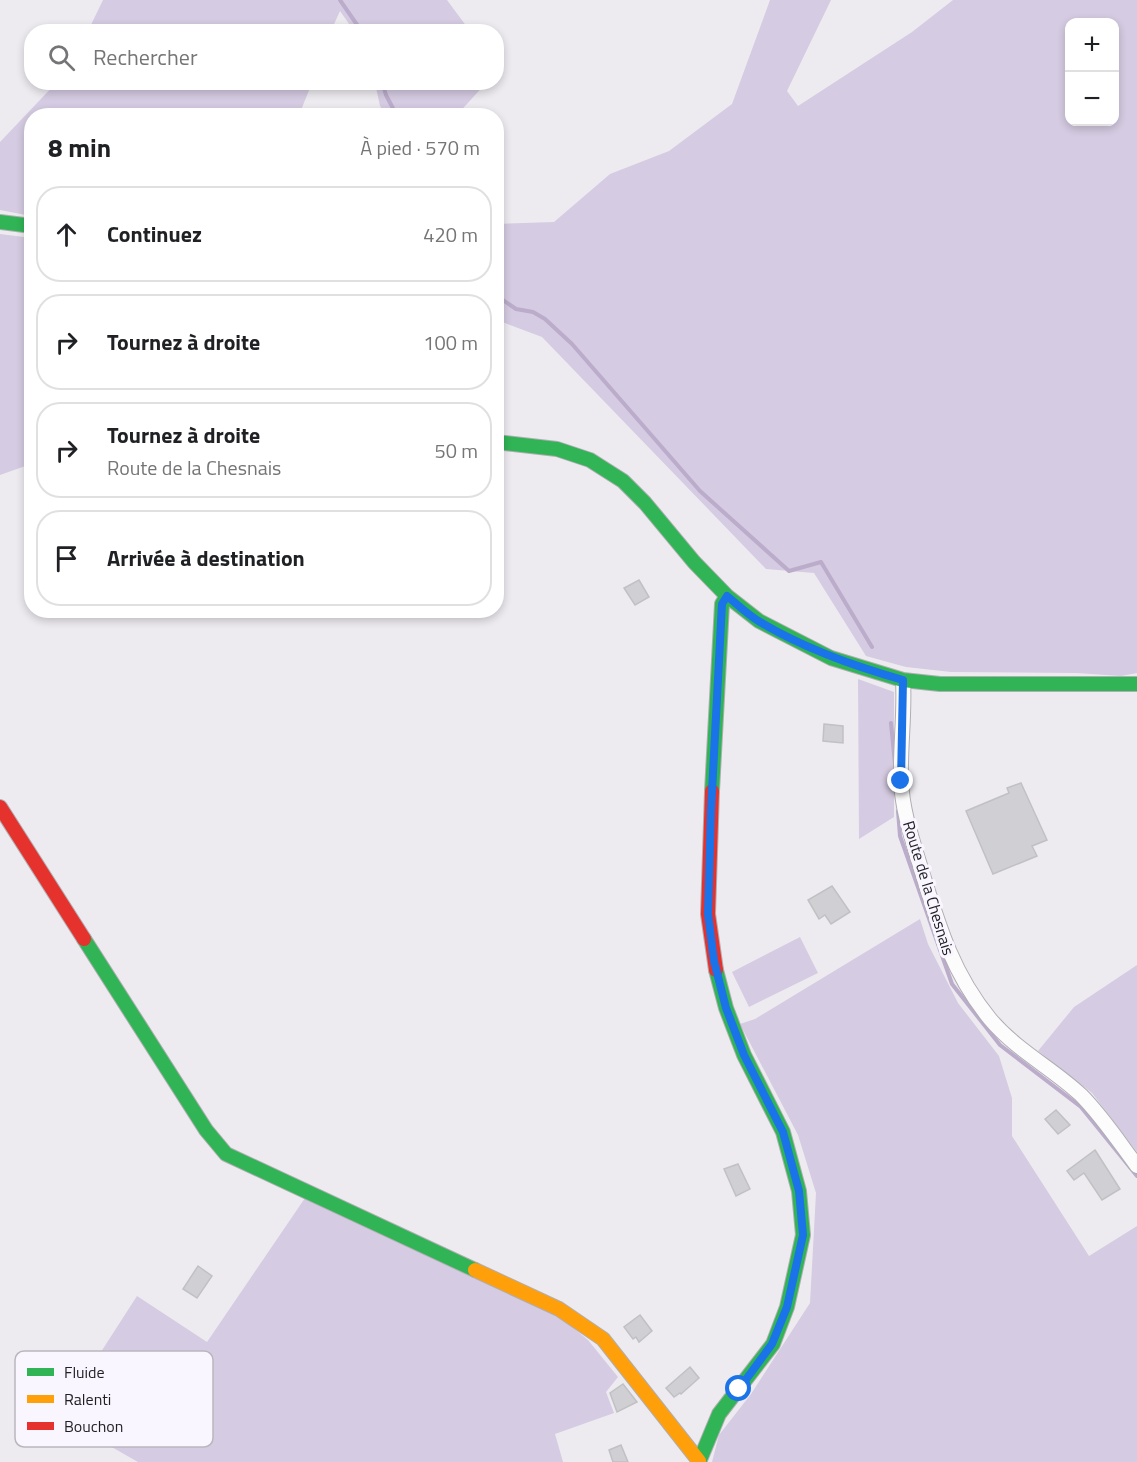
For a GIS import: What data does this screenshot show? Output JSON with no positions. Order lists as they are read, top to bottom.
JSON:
{
  "streets": {
    "street": ["Route de la Chesnais"]
  },
  "legend": ["Fluide", "Ralenti", "Bouchon"],
  "page": {
    "map_buttons": ["+", "−"],
    "search": "Rechercher",
    "heading": ["8 min", "À pied · 570 m"],
    "list": [
      ["Continuez", "420 m"],
      ["Tournez à droite", "100 m"],
      ["Tournez à droite", "Route de la Chesnais", "50 m"],
      "Arrivée à destination"
    ]
  }
}
